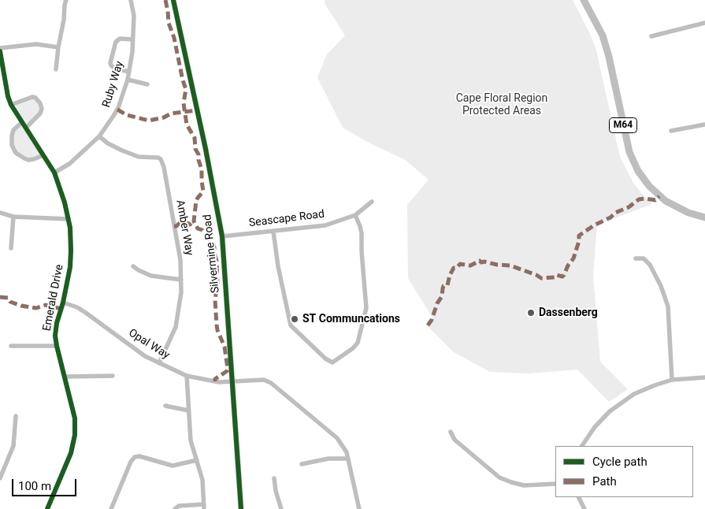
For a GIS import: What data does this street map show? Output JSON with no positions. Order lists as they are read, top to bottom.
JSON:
{
  "streets": {
    "main road": ["M64"],
    "street": [
      "Ruby Way",
      "Seascape Road",
      "Amber Way",
      "Silvermine Road",
      "Emerald Drive",
      "Opal Way"
    ]
  },
  "crossings": [
    ["Ruby Way", "Amber Way"],
    ["Ruby Way", "Emerald Drive"],
    ["Seascape Road", "Silvermine Road"],
    ["Amber Way", "Opal Way"],
    ["Silvermine Road", "Opal Way"],
    ["Emerald Drive", "Opal Way"]
  ],
  "parks": ["Cape Floral Region Protected Areas"],
  "places": ["Dassenberg", "ST Communcations"],
  "legend": ["Cycle path", "Path"],
  "scale_bar": "100 m"
}
